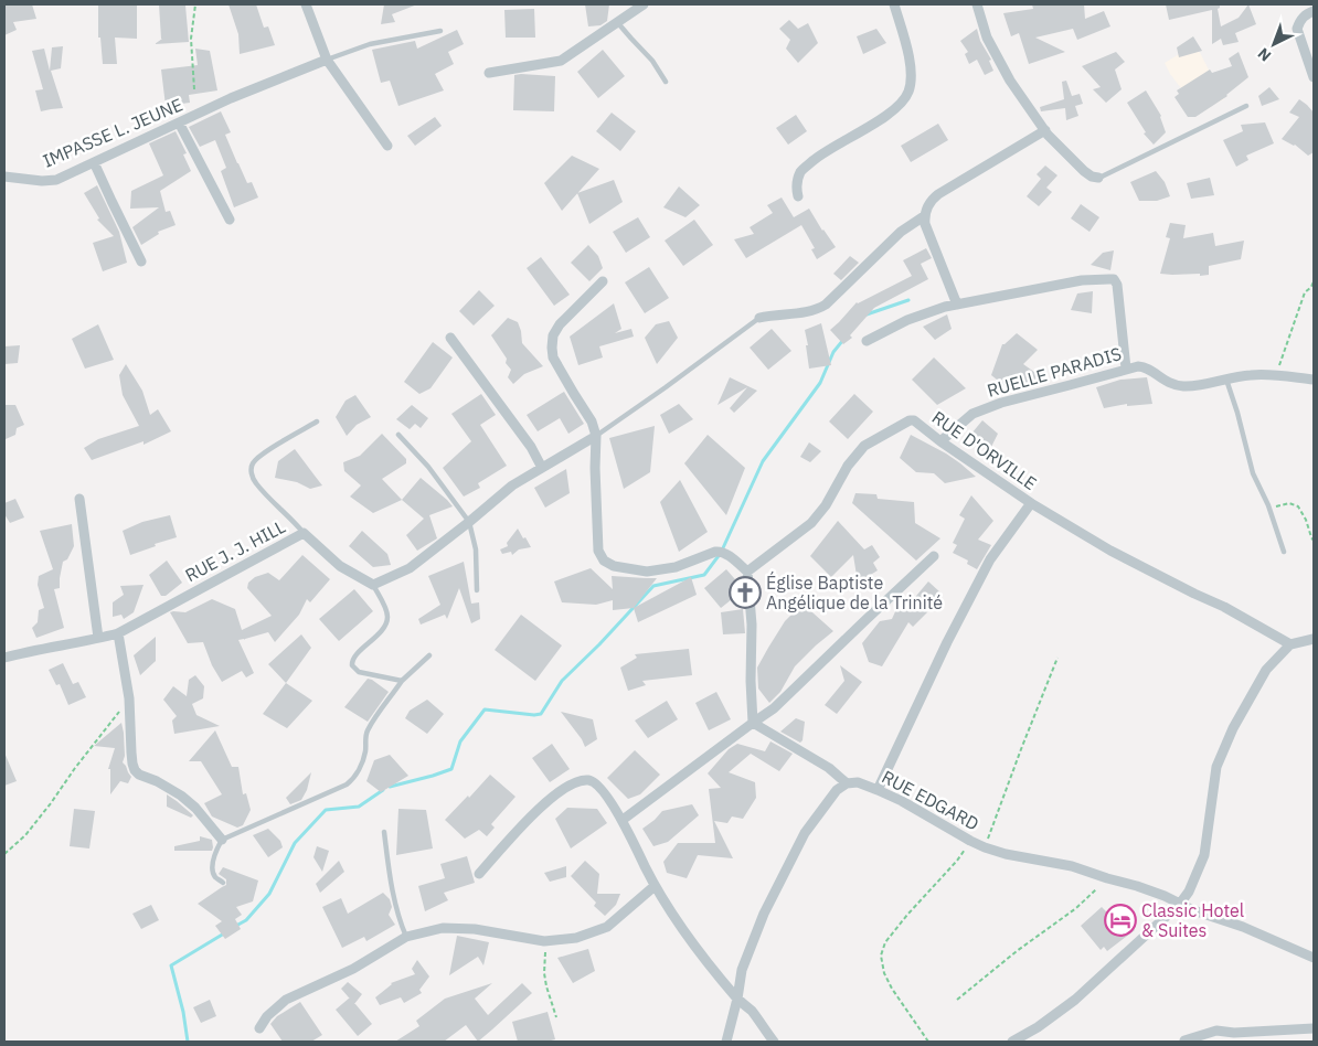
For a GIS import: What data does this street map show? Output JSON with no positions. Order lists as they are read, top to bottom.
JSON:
{
  "streets": {
    "street": [
      "IMPASSE L. JEUNE",
      "RUELLE PARADIS",
      "RUE D'ORVILLE",
      "RUE J. J. HILL",
      "RUE EDGARD"
    ]
  },
  "crossings": [
    ["RUELLE PARADIS", "RUE D'ORVILLE"]
  ],
  "places": {
    "church": ["Église Baptiste Angélique de la Trinité"],
    "hotel": ["Classic Hotel & Suites"]
  },
  "north": "bottom left"
}
